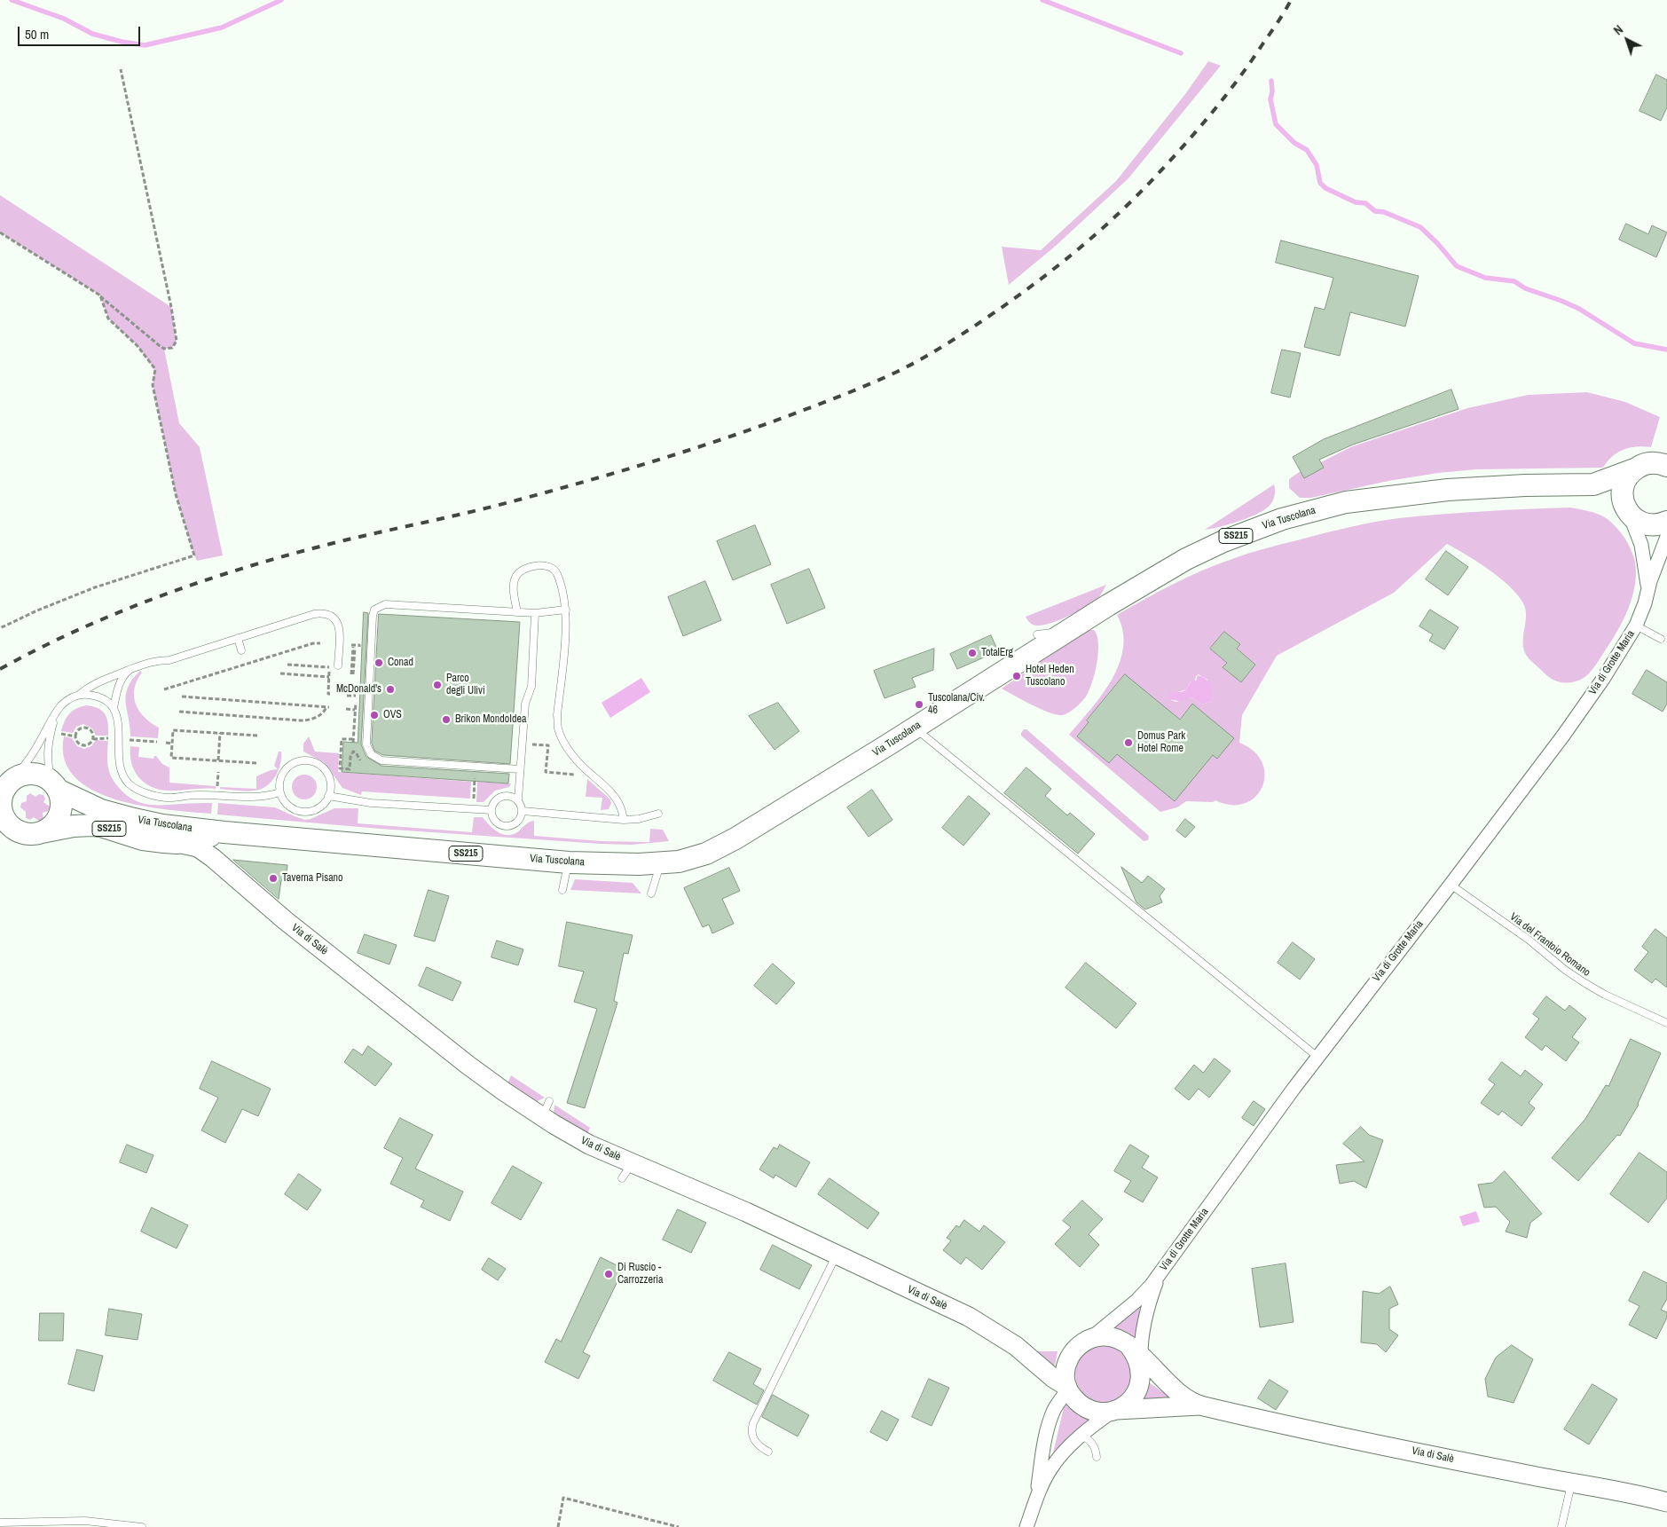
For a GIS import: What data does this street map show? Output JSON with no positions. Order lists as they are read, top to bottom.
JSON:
{
  "streets": {
    "main road": ["Via Tuscolana", "SS215", "Via di Salè"],
    "street": ["Via di Grotte Maria"],
    "lane": ["Via del Frantoio Romano"]
  },
  "crossings": [
    ["Via Tuscolana", "Via di Salè"],
    ["Via di Grotte Maria", "Via di Salè"],
    ["Via di Grotte Maria", "Via del Frantoio Romano"]
  ],
  "places": [
    "TotalErg",
    "Conad",
    "Hotel Heden Tuscolano",
    "Parco degli Ulivi",
    "McDonald's",
    "Tuscolana/Civ. 46",
    "OVS",
    "Brikon MondoIdea",
    "Domus Park Hotel Rome",
    "Taverna Pisano",
    "Di Ruscio - Carrozzeria"
  ],
  "scale_bar": "50 m",
  "north": "top left"
}
